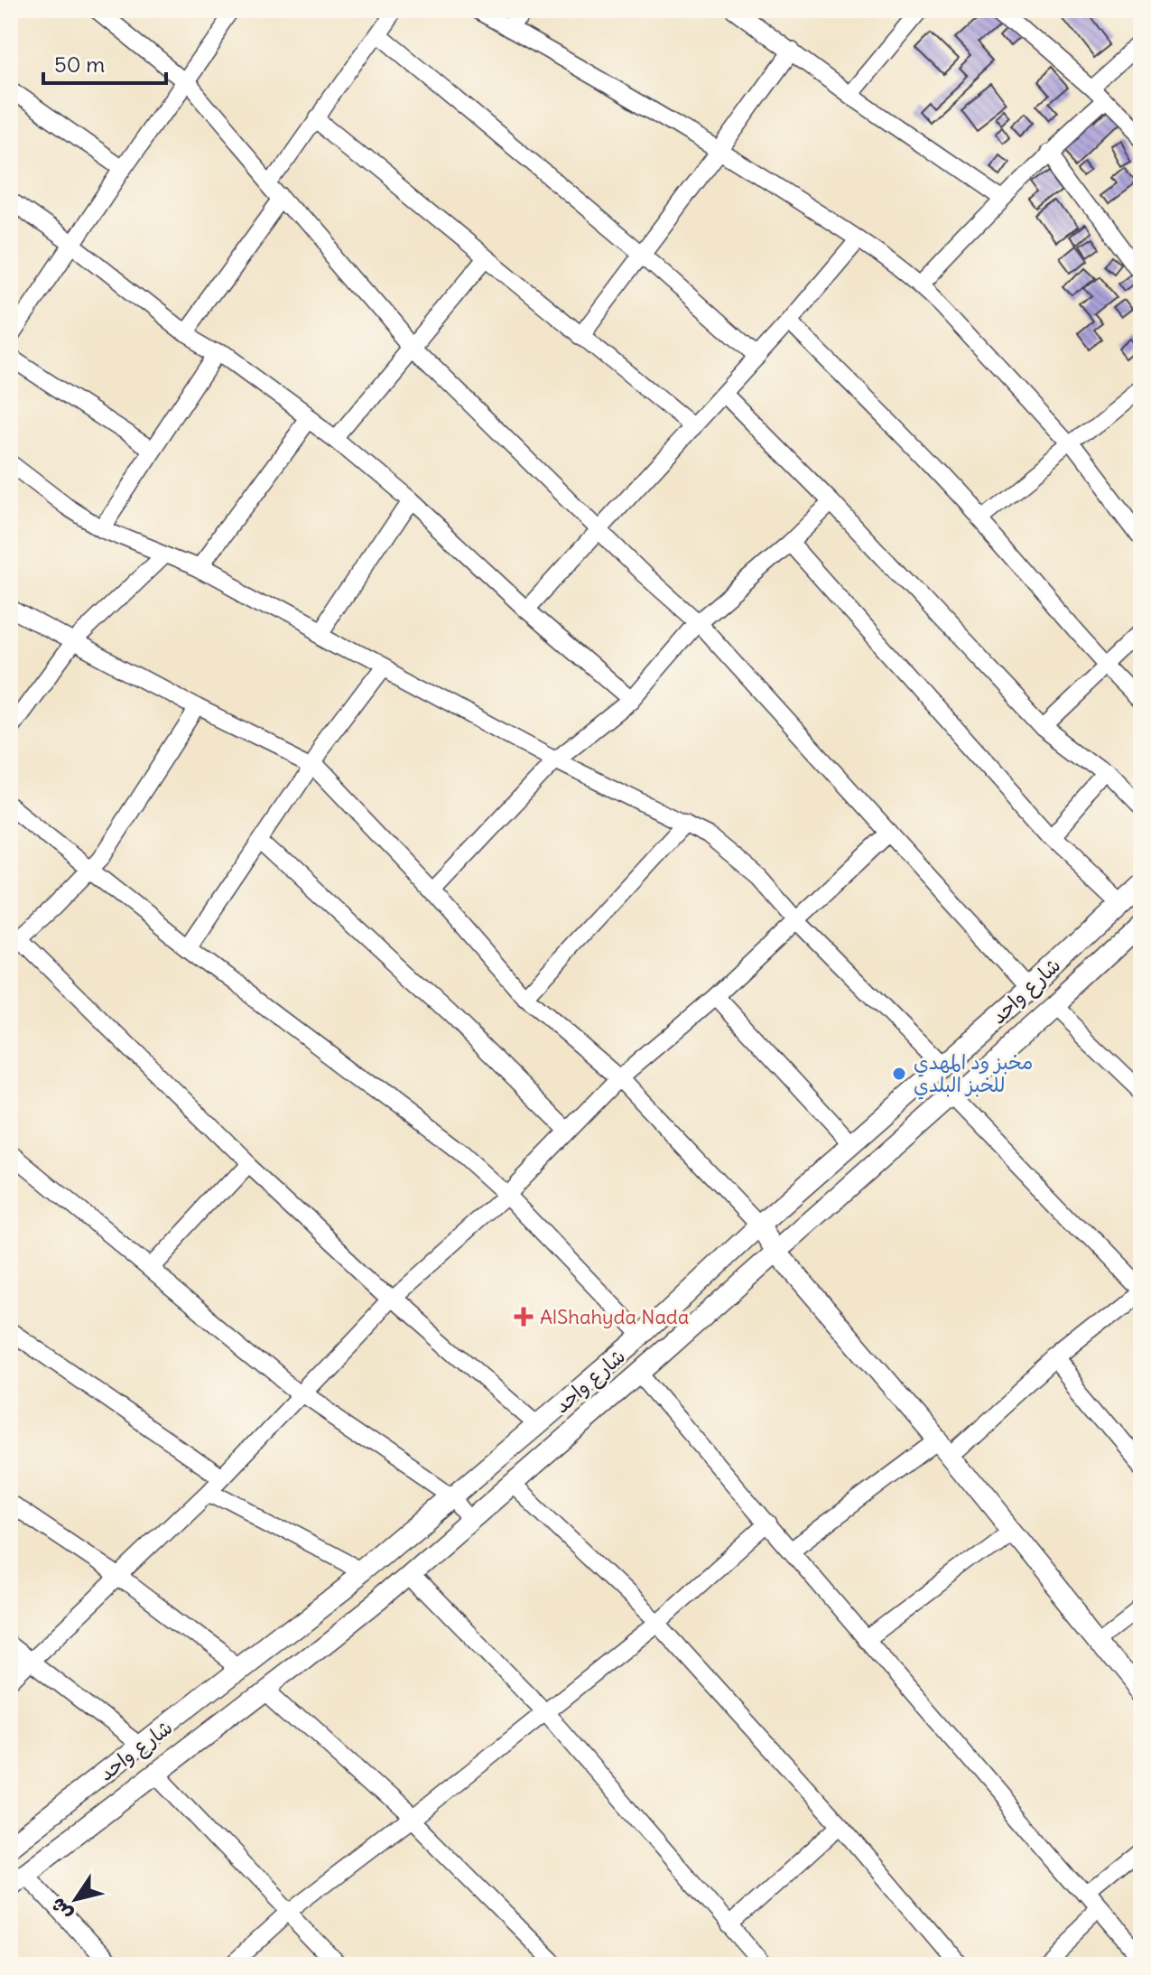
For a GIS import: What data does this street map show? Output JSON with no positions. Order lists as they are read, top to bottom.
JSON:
{
  "streets": {
    "street": ["شارع واحد"]
  },
  "places": {
    "other": ["مخبز ود المهدي للخبز البلدي"],
    "health": ["AlShahyda Nada"]
  },
  "scale_bar": "50 m",
  "north": "bottom left"
}
